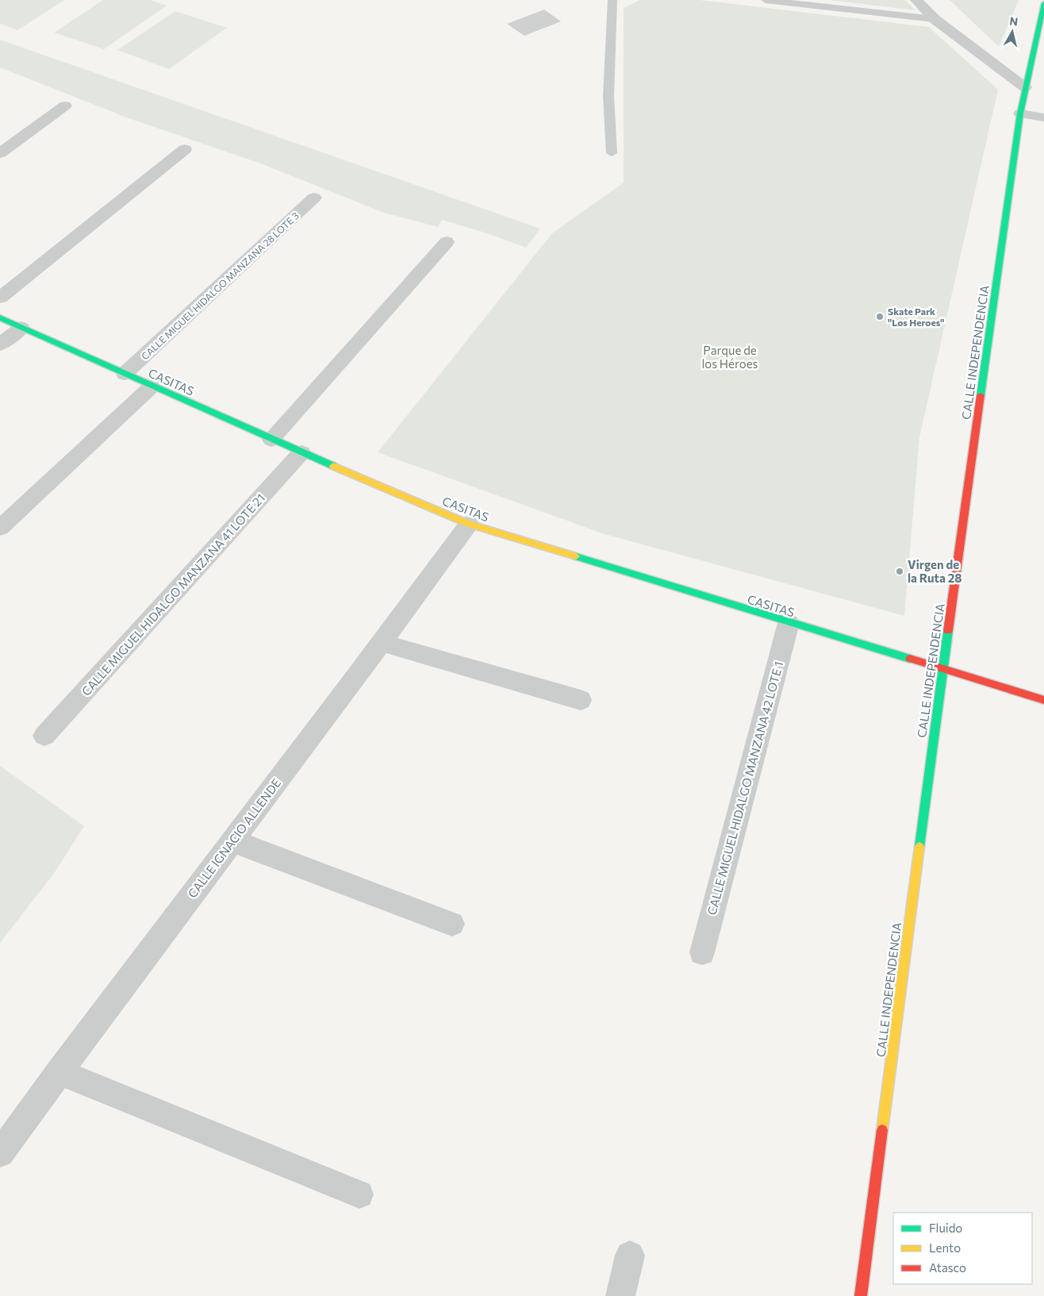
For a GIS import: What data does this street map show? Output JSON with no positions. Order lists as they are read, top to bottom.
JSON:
{
  "streets": {
    "street": [
      "CALLE MIGUEL HIDALGO MANZANA 28 LOTE 3",
      "CALLE INDEPENDENCIA",
      "CASITAS",
      "CALLE MIGUEL HIDALGO MANZANA 41 LOTE 21",
      "CALLE MIGUEL HIDALGO MANZANA 42 LOTE 1",
      "CALLE IGNACIO ALLENDE"
    ]
  },
  "crossings": [
    ["CALLE MIGUEL HIDALGO MANZANA 28 LOTE 3", "CASITAS"],
    ["CALLE INDEPENDENCIA", "CASITAS"],
    ["CASITAS", "CALLE MIGUEL HIDALGO MANZANA 41 LOTE 21"],
    ["CASITAS", "CALLE MIGUEL HIDALGO MANZANA 42 LOTE 1"],
    ["CASITAS", "CALLE IGNACIO ALLENDE"]
  ],
  "parks": ["Parque de los Héroes"],
  "places": ["Skate Park \"Los Heroes\"", "Virgen de la Ruta 28"],
  "legend": ["Fluido", "Lento", "Atasco"],
  "north": "top"
}
